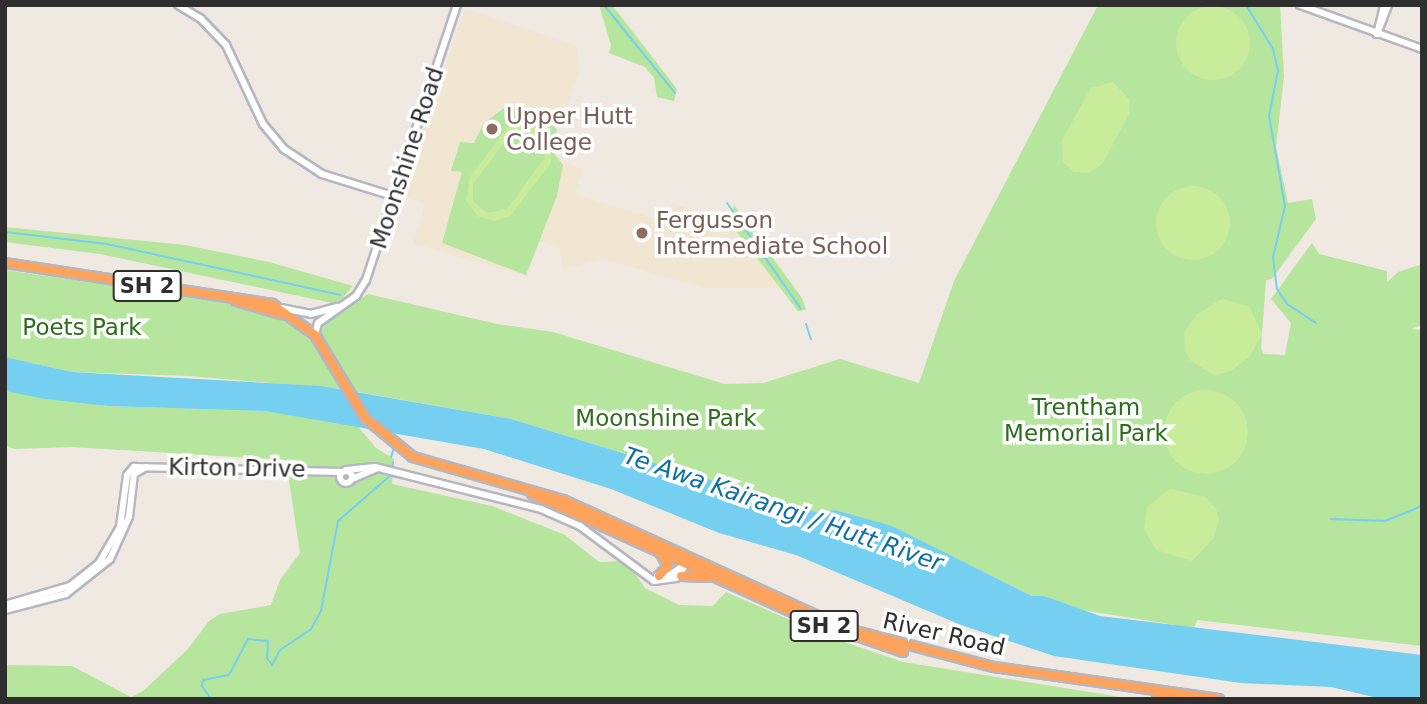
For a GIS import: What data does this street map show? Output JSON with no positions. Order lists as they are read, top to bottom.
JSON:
{
  "streets": {
    "highway": ["SH 2", "River Road"],
    "street": ["Moonshine Road", "Kirton Drive"]
  },
  "crossings": [
    ["Moonshine Road", "River Road"]
  ],
  "water": ["Te Awa Kairangi / Hutt River"],
  "parks": ["Poets Park", "Trentham Memorial Park", "Moonshine Park"],
  "places": ["Upper Hutt College", "Fergusson Intermediate School"]
}
